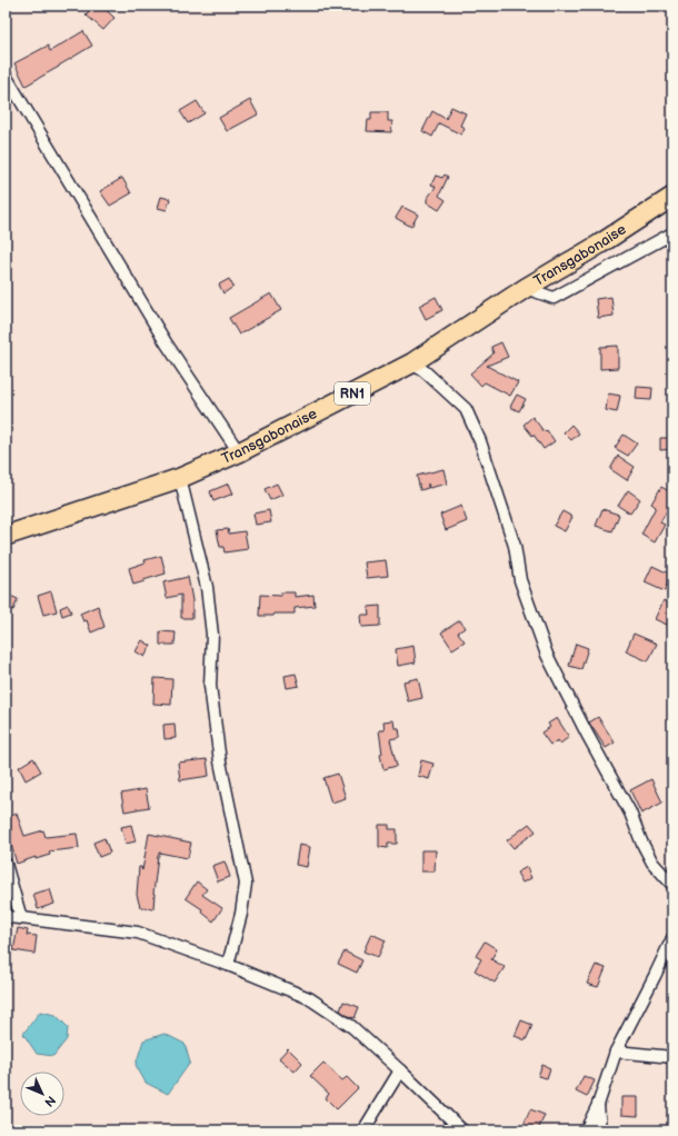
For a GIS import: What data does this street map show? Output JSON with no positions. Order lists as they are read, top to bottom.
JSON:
{
  "streets": {
    "highway": ["Transgabonaise", "RN1"]
  },
  "north": "bottom right"
}
